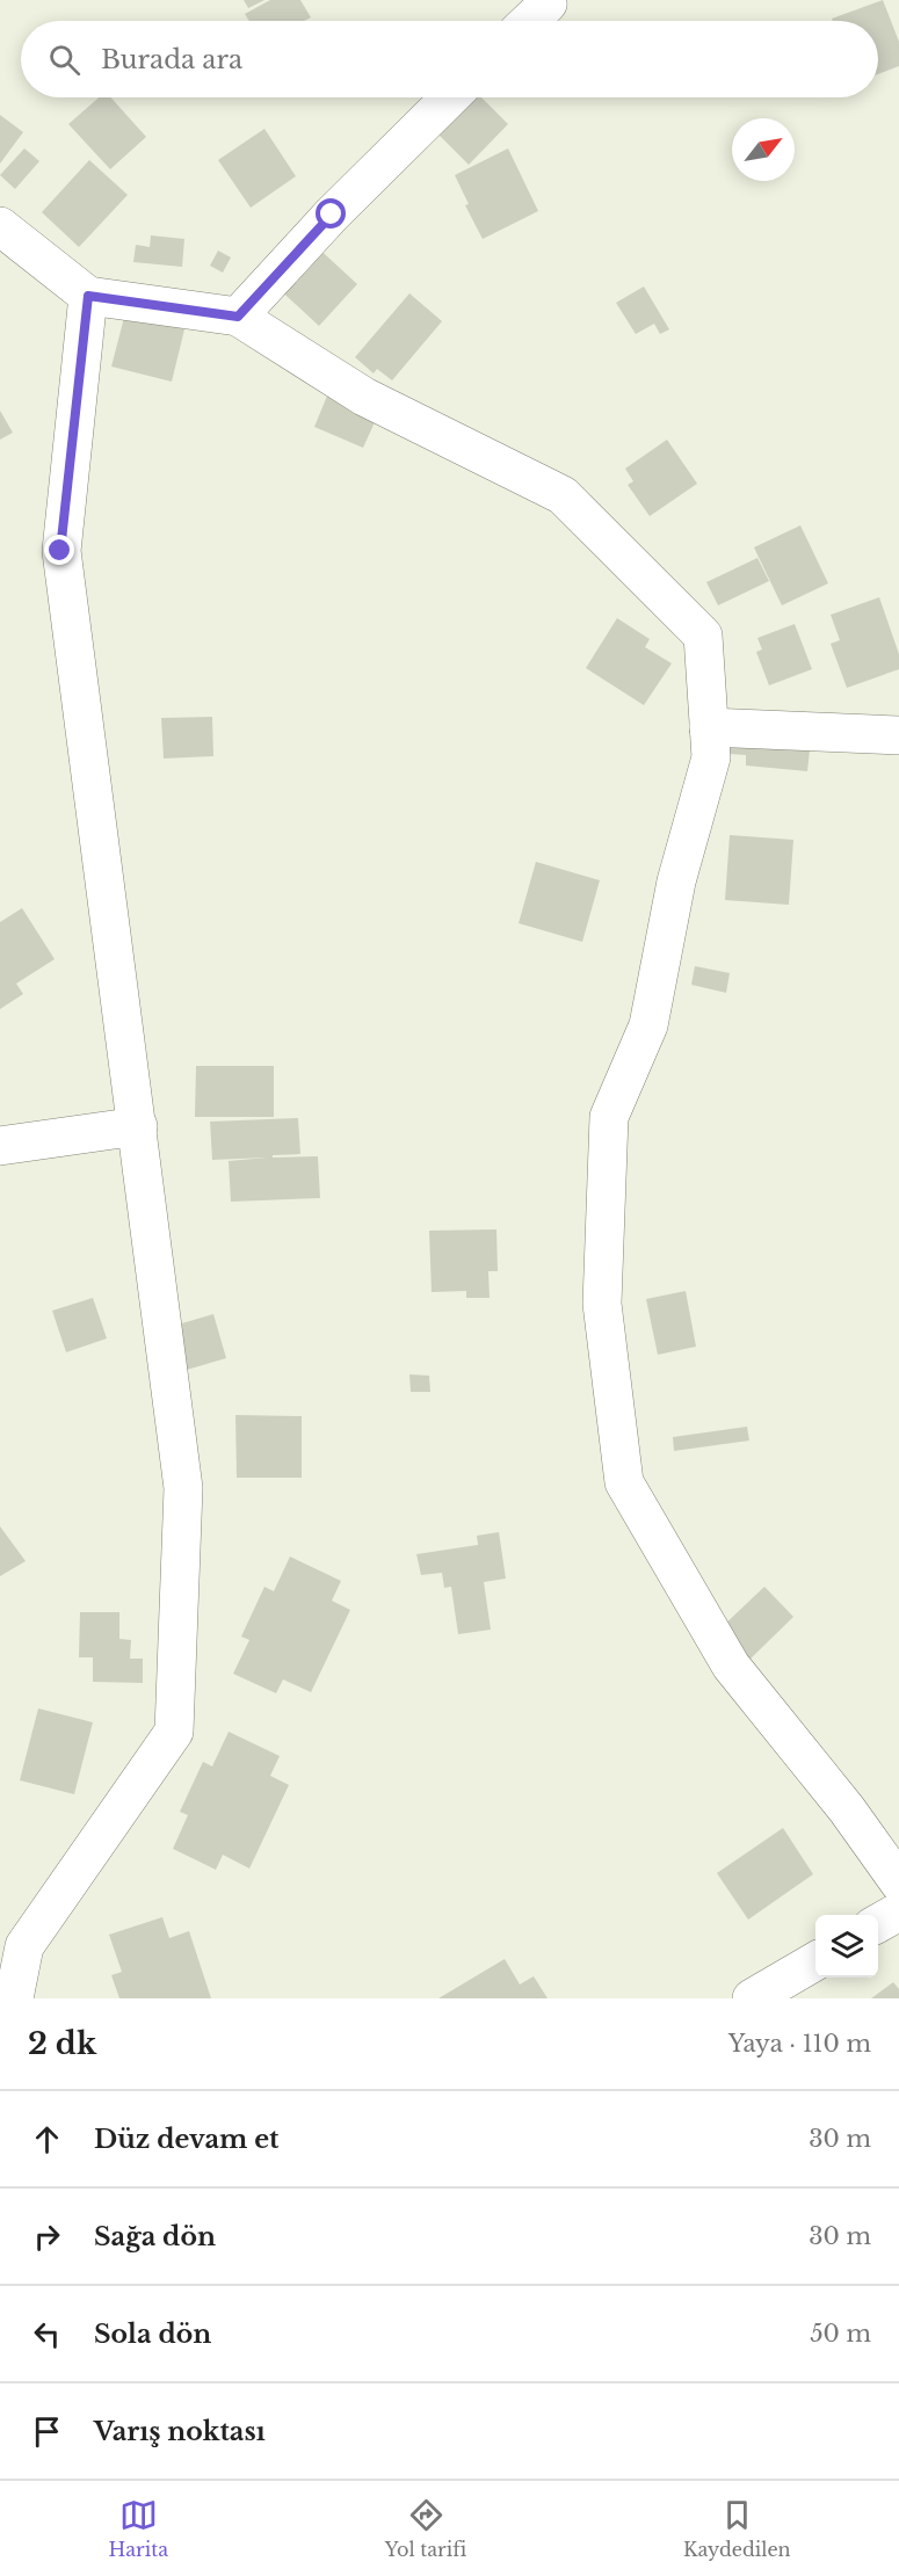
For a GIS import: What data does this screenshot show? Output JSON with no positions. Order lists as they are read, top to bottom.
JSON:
{
  "north": "top right",
  "page": {
    "search": "Burada ara",
    "heading": ["2 dk", "Yaya · 110 m"],
    "list": [
      ["Düz devam et", "30 m"],
      ["Sağa dön", "30 m"],
      ["Sola dön", "50 m"],
      "Varış noktası"
    ],
    "nav": ["Harita", "Yol tarifi", "Kaydedilen"]
  }
}
